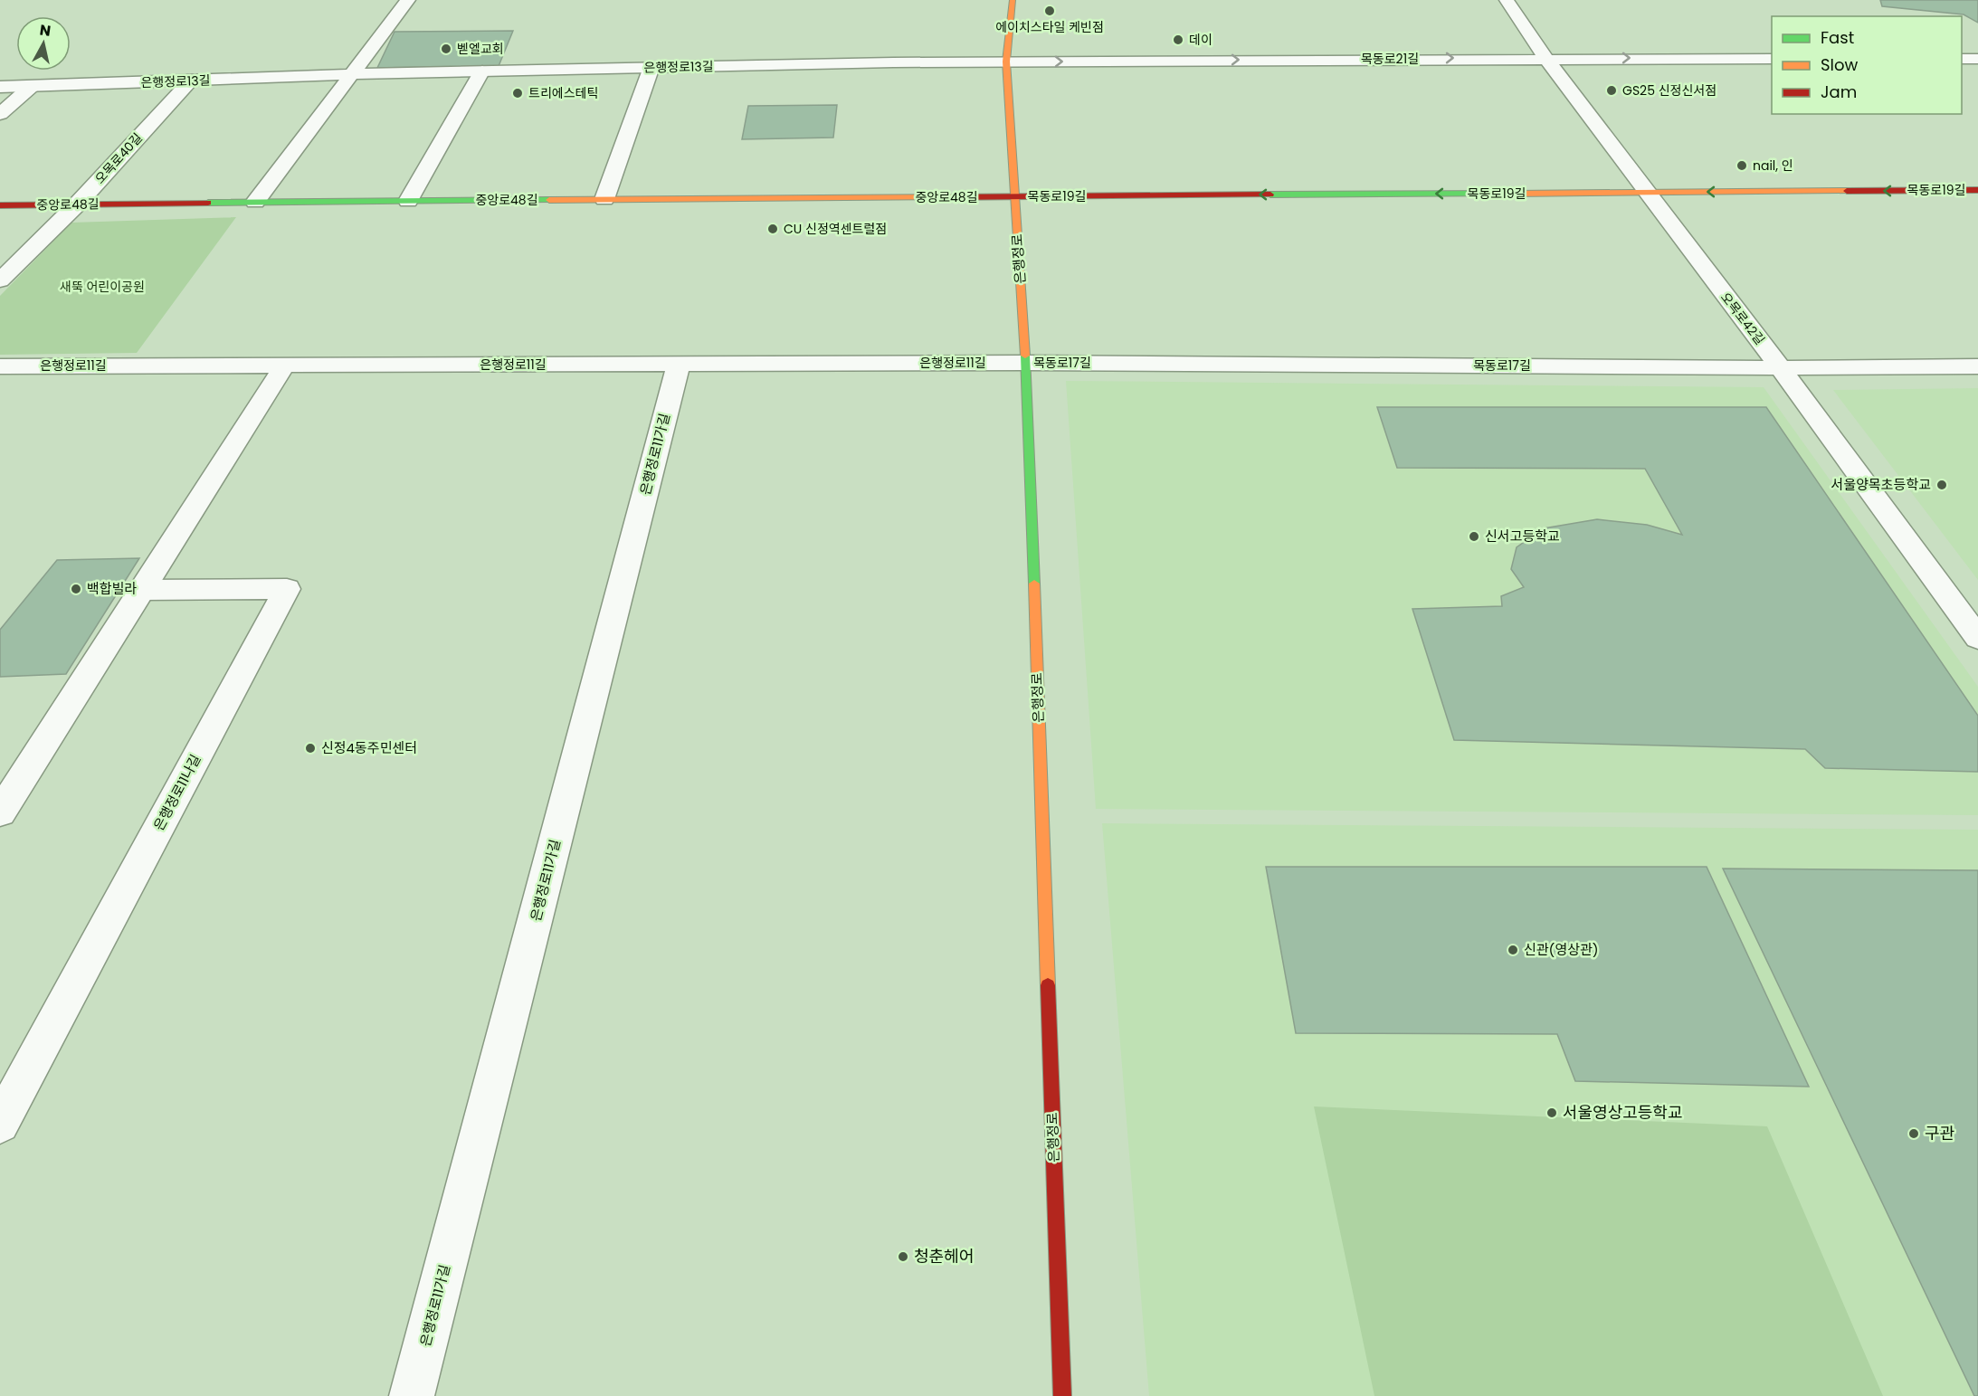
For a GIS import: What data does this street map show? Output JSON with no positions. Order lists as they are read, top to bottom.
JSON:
{
  "streets": {
    "street": [
      "목동로21길",
      "은행정로13길",
      "오목로40길",
      "목동로19길",
      "중앙로48길",
      "은행정로",
      "오목로42길",
      "은행정로11길",
      "목동로17길",
      "은행정로11가길",
      "은행정로11나길"
    ]
  },
  "crossings": [
    ["목동로21길", "은행정로13길"],
    ["목동로21길", "은행정로"],
    ["목동로21길", "오목로42길"],
    ["은행정로13길", "오목로40길"],
    ["은행정로13길", "은행정로"],
    ["오목로40길", "중앙로48길"],
    ["목동로19길", "중앙로48길"],
    ["목동로19길", "은행정로"],
    ["목동로19길", "오목로42길"],
    ["중앙로48길", "은행정로"],
    ["은행정로", "은행정로11길"],
    ["은행정로", "목동로17길"],
    ["오목로42길", "목동로17길"],
    ["은행정로11길", "목동로17길"],
    ["은행정로11길", "은행정로11가길"]
  ],
  "one_way": ["목동로21길", "목동로19길"],
  "parks": ["새뚝 어린이공원"],
  "places": [
    "에이치스타일 케빈점",
    "데이",
    "벧엘교회",
    "GS25 신정신서점",
    "트리에스테틱",
    "nail, 인",
    "CU 신정역센트럴점",
    "서울양목초등학교",
    "신서고등학교",
    "백합빌라",
    "신정4동주민센터",
    "신관(영상관)",
    "서울영상고등학교",
    "구관",
    "청춘헤어"
  ],
  "legend": ["Fast", "Slow", "Jam"],
  "north": "top"
}
